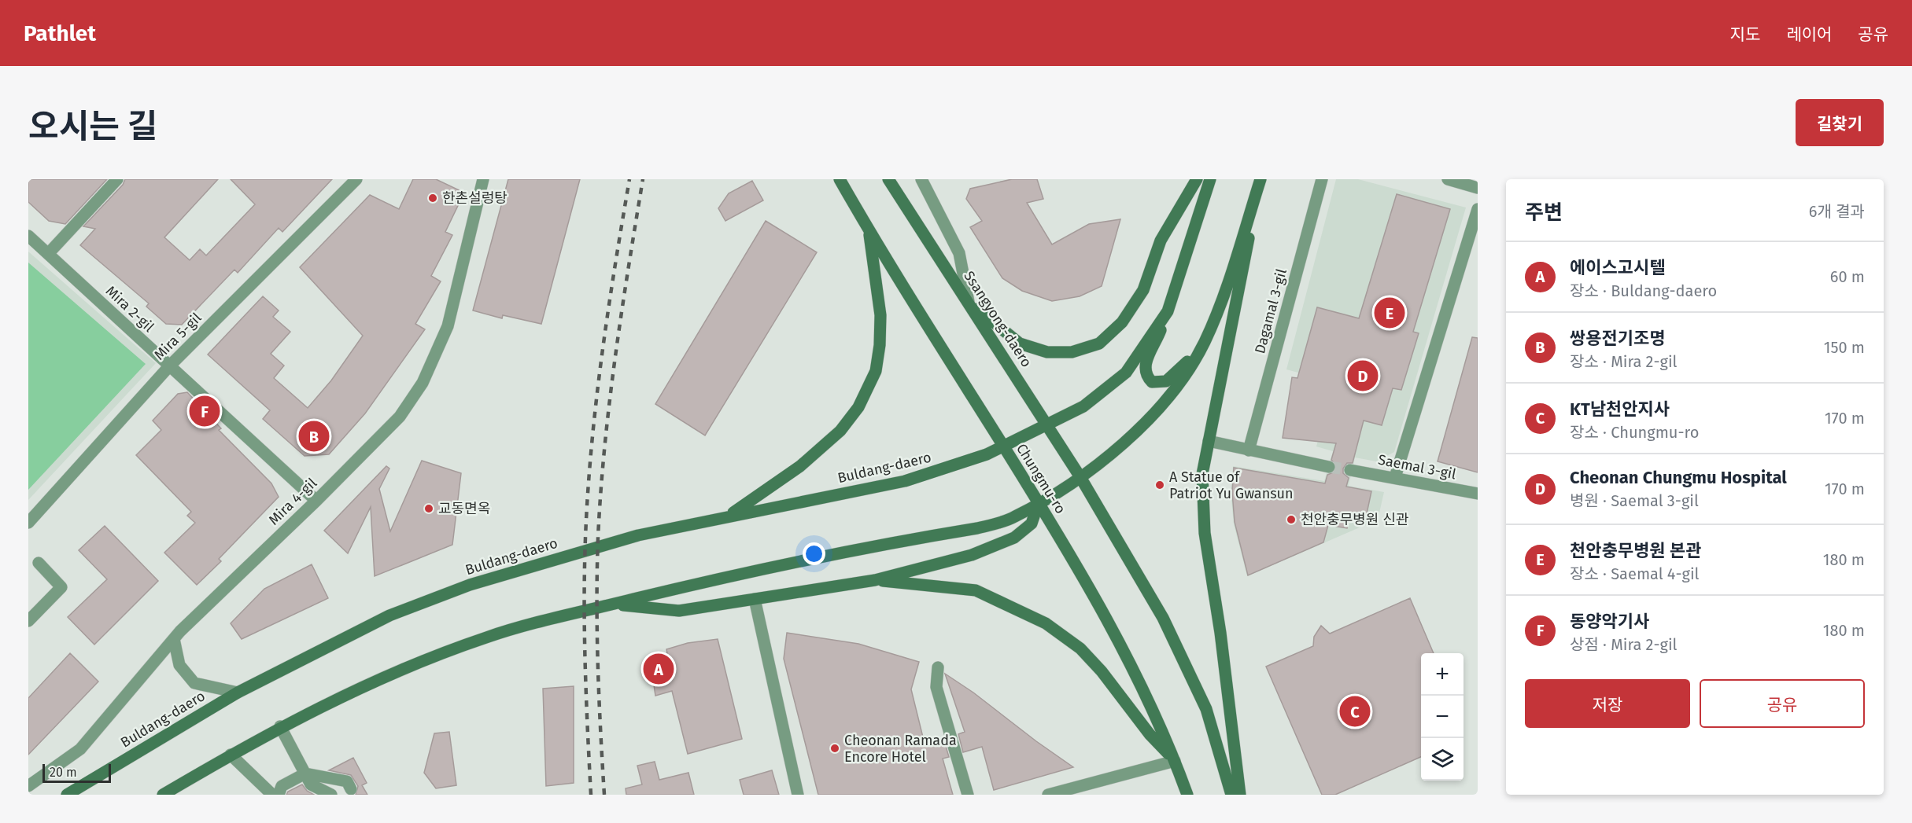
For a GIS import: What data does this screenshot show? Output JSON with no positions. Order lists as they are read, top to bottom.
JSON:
{
  "streets": {
    "main road": ["Ssangyong-daero", "Buldang-daero", "Chungmu-ro"],
    "street": [
      "Mira 2-gil",
      "Dagamal 3-gil",
      "Mira 5-gil",
      "Saemal 3-gil",
      "Mira 4-gil"
    ]
  },
  "crossings": [
    ["Mira 2-gil", "Mira 5-gil"],
    ["Mira 2-gil", "Mira 4-gil"],
    ["Ssangyong-daero", "Chungmu-ro"],
    ["Buldang-daero", "Chungmu-ro"]
  ],
  "places": [
    "한촌설렁탕",
    "A Statue of Patriot Yu Gwansun",
    "교동면옥",
    "천안충무병원 신관",
    "Cheonan Ramada Encore Hotel"
  ],
  "scale_bar": "20 m",
  "page": {
    "header": "Pathlet",
    "nav": ["지도", "레이어", "공유"],
    "title": "오시는 길",
    "buttons": [
      "길찾기",
      ["저장", "공유"]
    ],
    "heading": ["주변", "6개 결과"],
    "list": [
      {
        "mark": "A",
        "name": "에이스고시텔",
        "note": "장소 · Buldang-daero",
        "value": "60 m"
      },
      {
        "mark": "B",
        "name": "쌍용전기조명",
        "note": "장소 · Mira 2-gil",
        "value": "150 m"
      },
      {
        "mark": "C",
        "name": "KT남천안지사",
        "note": "장소 · Chungmu-ro",
        "value": "170 m"
      },
      {
        "mark": "D",
        "name": "Cheonan Chungmu Hospital",
        "note": "병원 · Saemal 3-gil",
        "value": "170 m"
      },
      {
        "mark": "E",
        "name": "천안충무병원 본관",
        "note": "장소 · Saemal 4-gil",
        "value": "180 m"
      },
      {
        "mark": "F",
        "name": "동양악기사",
        "note": "상점 · Mira 2-gil",
        "value": "180 m"
      }
    ],
    "pins": [
      "E",
      "D",
      "F",
      "B",
      "A",
      "C"
    ],
    "map_buttons": ["+", "−"],
    "scale": "20 m"
  }
}
